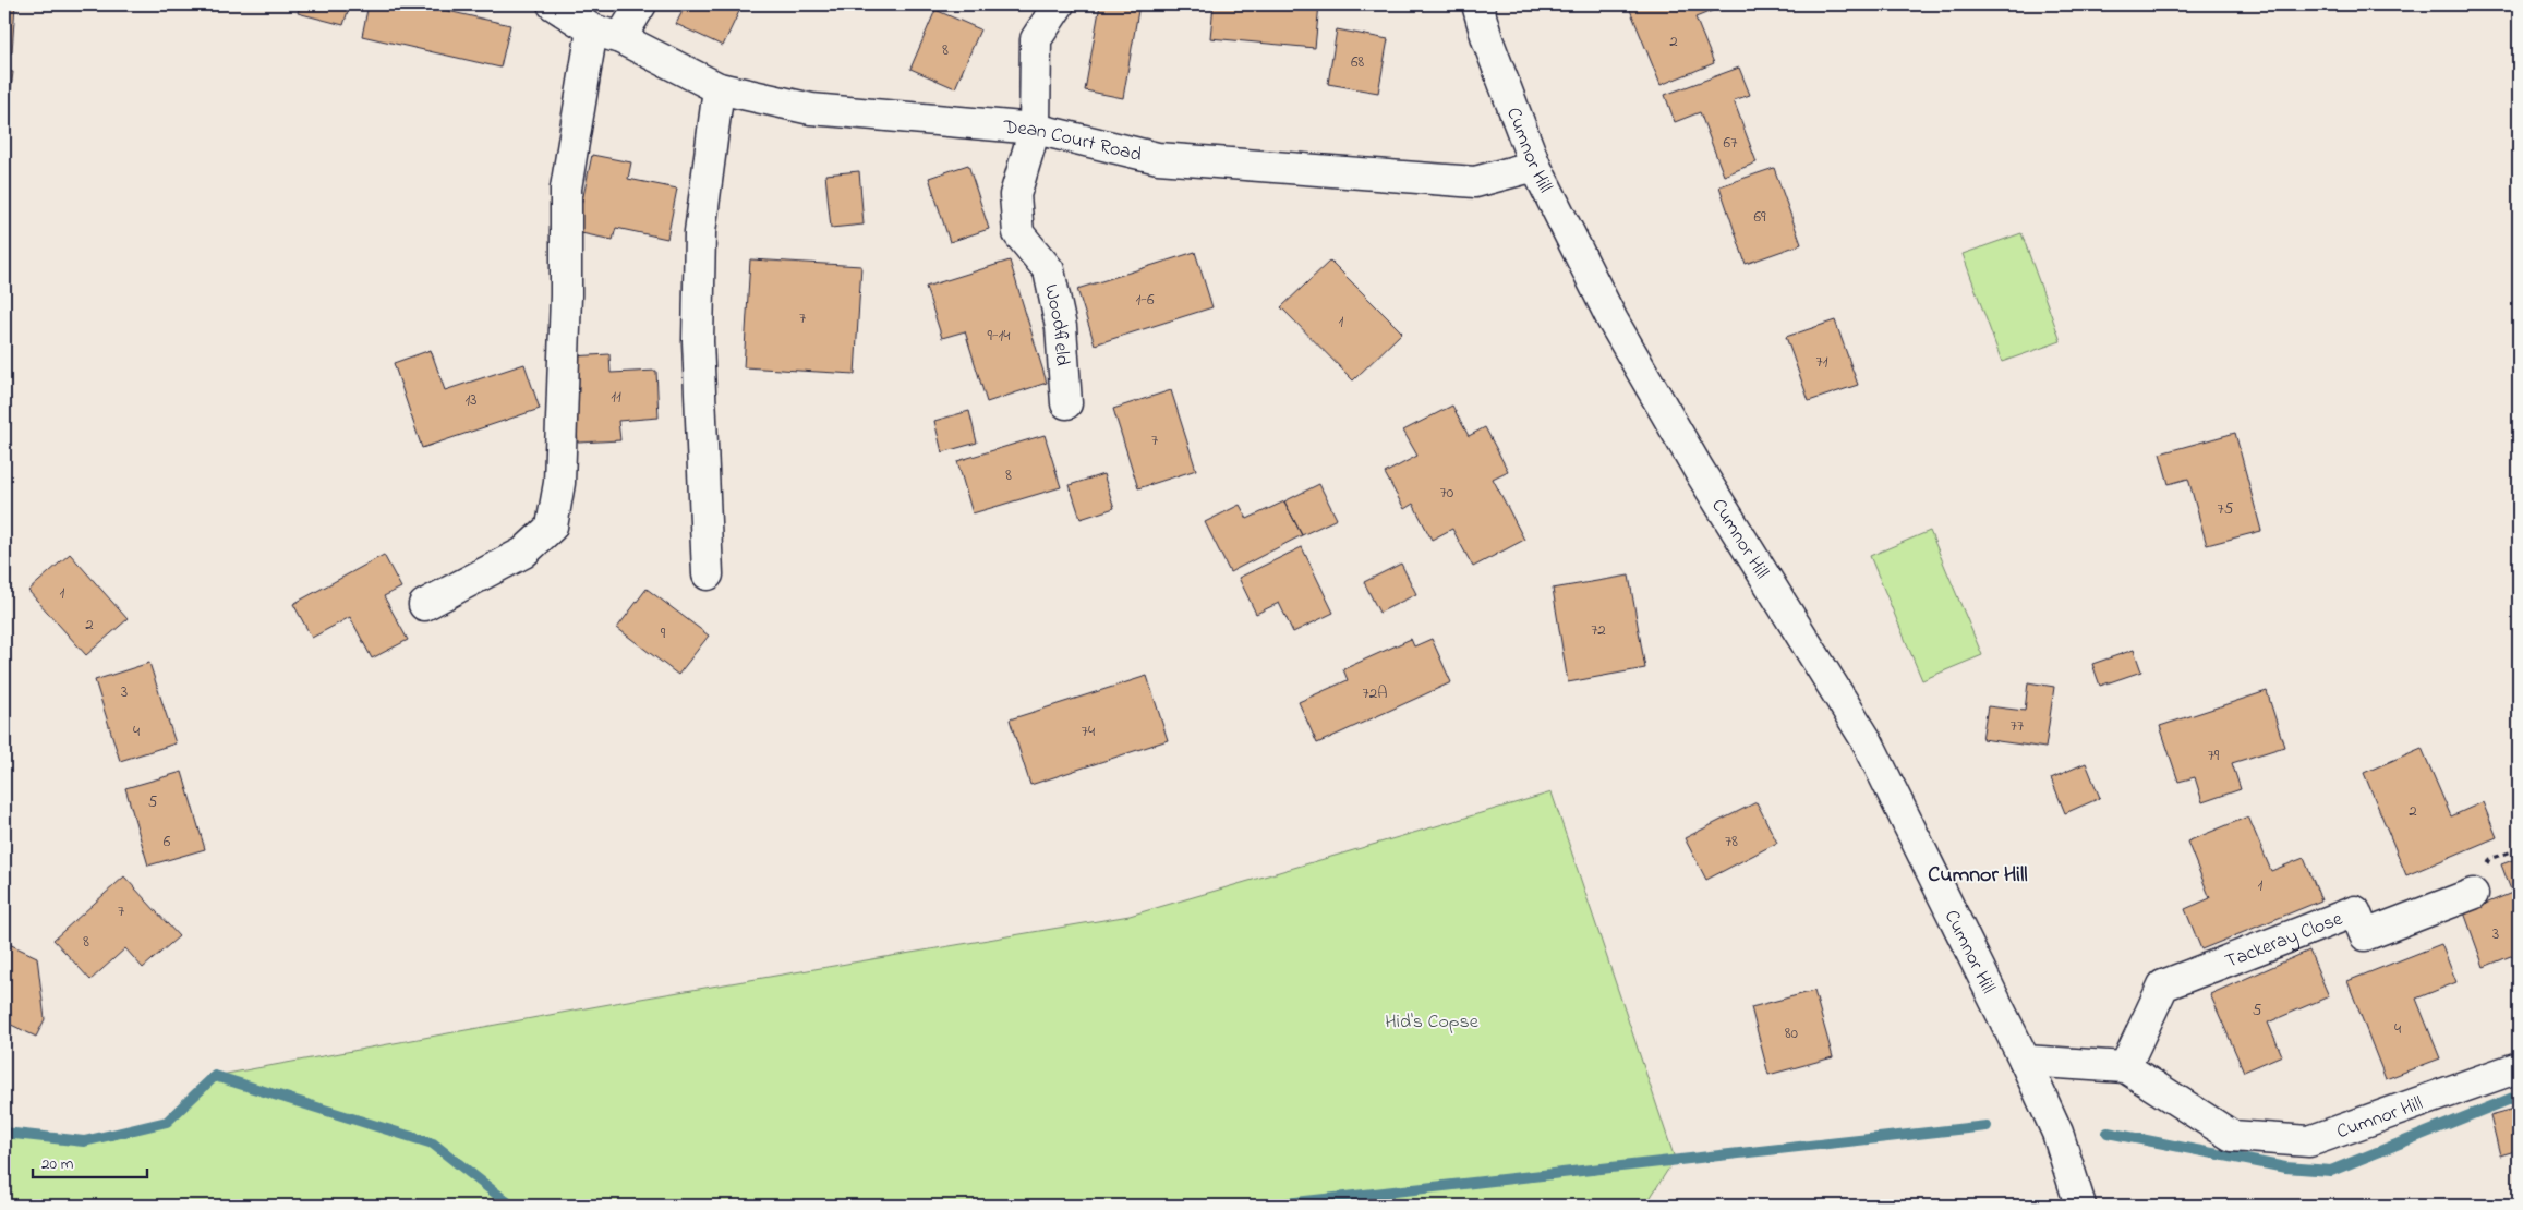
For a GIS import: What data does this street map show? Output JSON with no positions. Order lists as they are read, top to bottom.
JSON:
{
  "streets": {
    "street": [
      "Dean Court Road",
      "Cumnor Hill",
      "Woodfield",
      "Tackeray Close"
    ]
  },
  "crossings": [
    ["Dean Court Road", "Cumnor Hill"],
    ["Dean Court Road", "Woodfield"],
    ["Cumnor Hill", "Tackeray Close"]
  ],
  "districts": ["Cumnor Hill"],
  "parks": ["Hid's Copse"],
  "house_numbers": [
    "2",
    "8",
    "68",
    "67",
    "69",
    "1-6",
    "7",
    "1",
    "9-14",
    "71",
    "11",
    "13",
    "7",
    "8",
    "70",
    "75",
    "1",
    "2",
    "72",
    "9",
    "3",
    "72A",
    "77",
    "4",
    "74",
    "79",
    "5",
    "2",
    "6",
    "78",
    "1",
    "7",
    "3",
    "8",
    "5",
    "4",
    "80"
  ],
  "scale_bar": "20 m"
}
